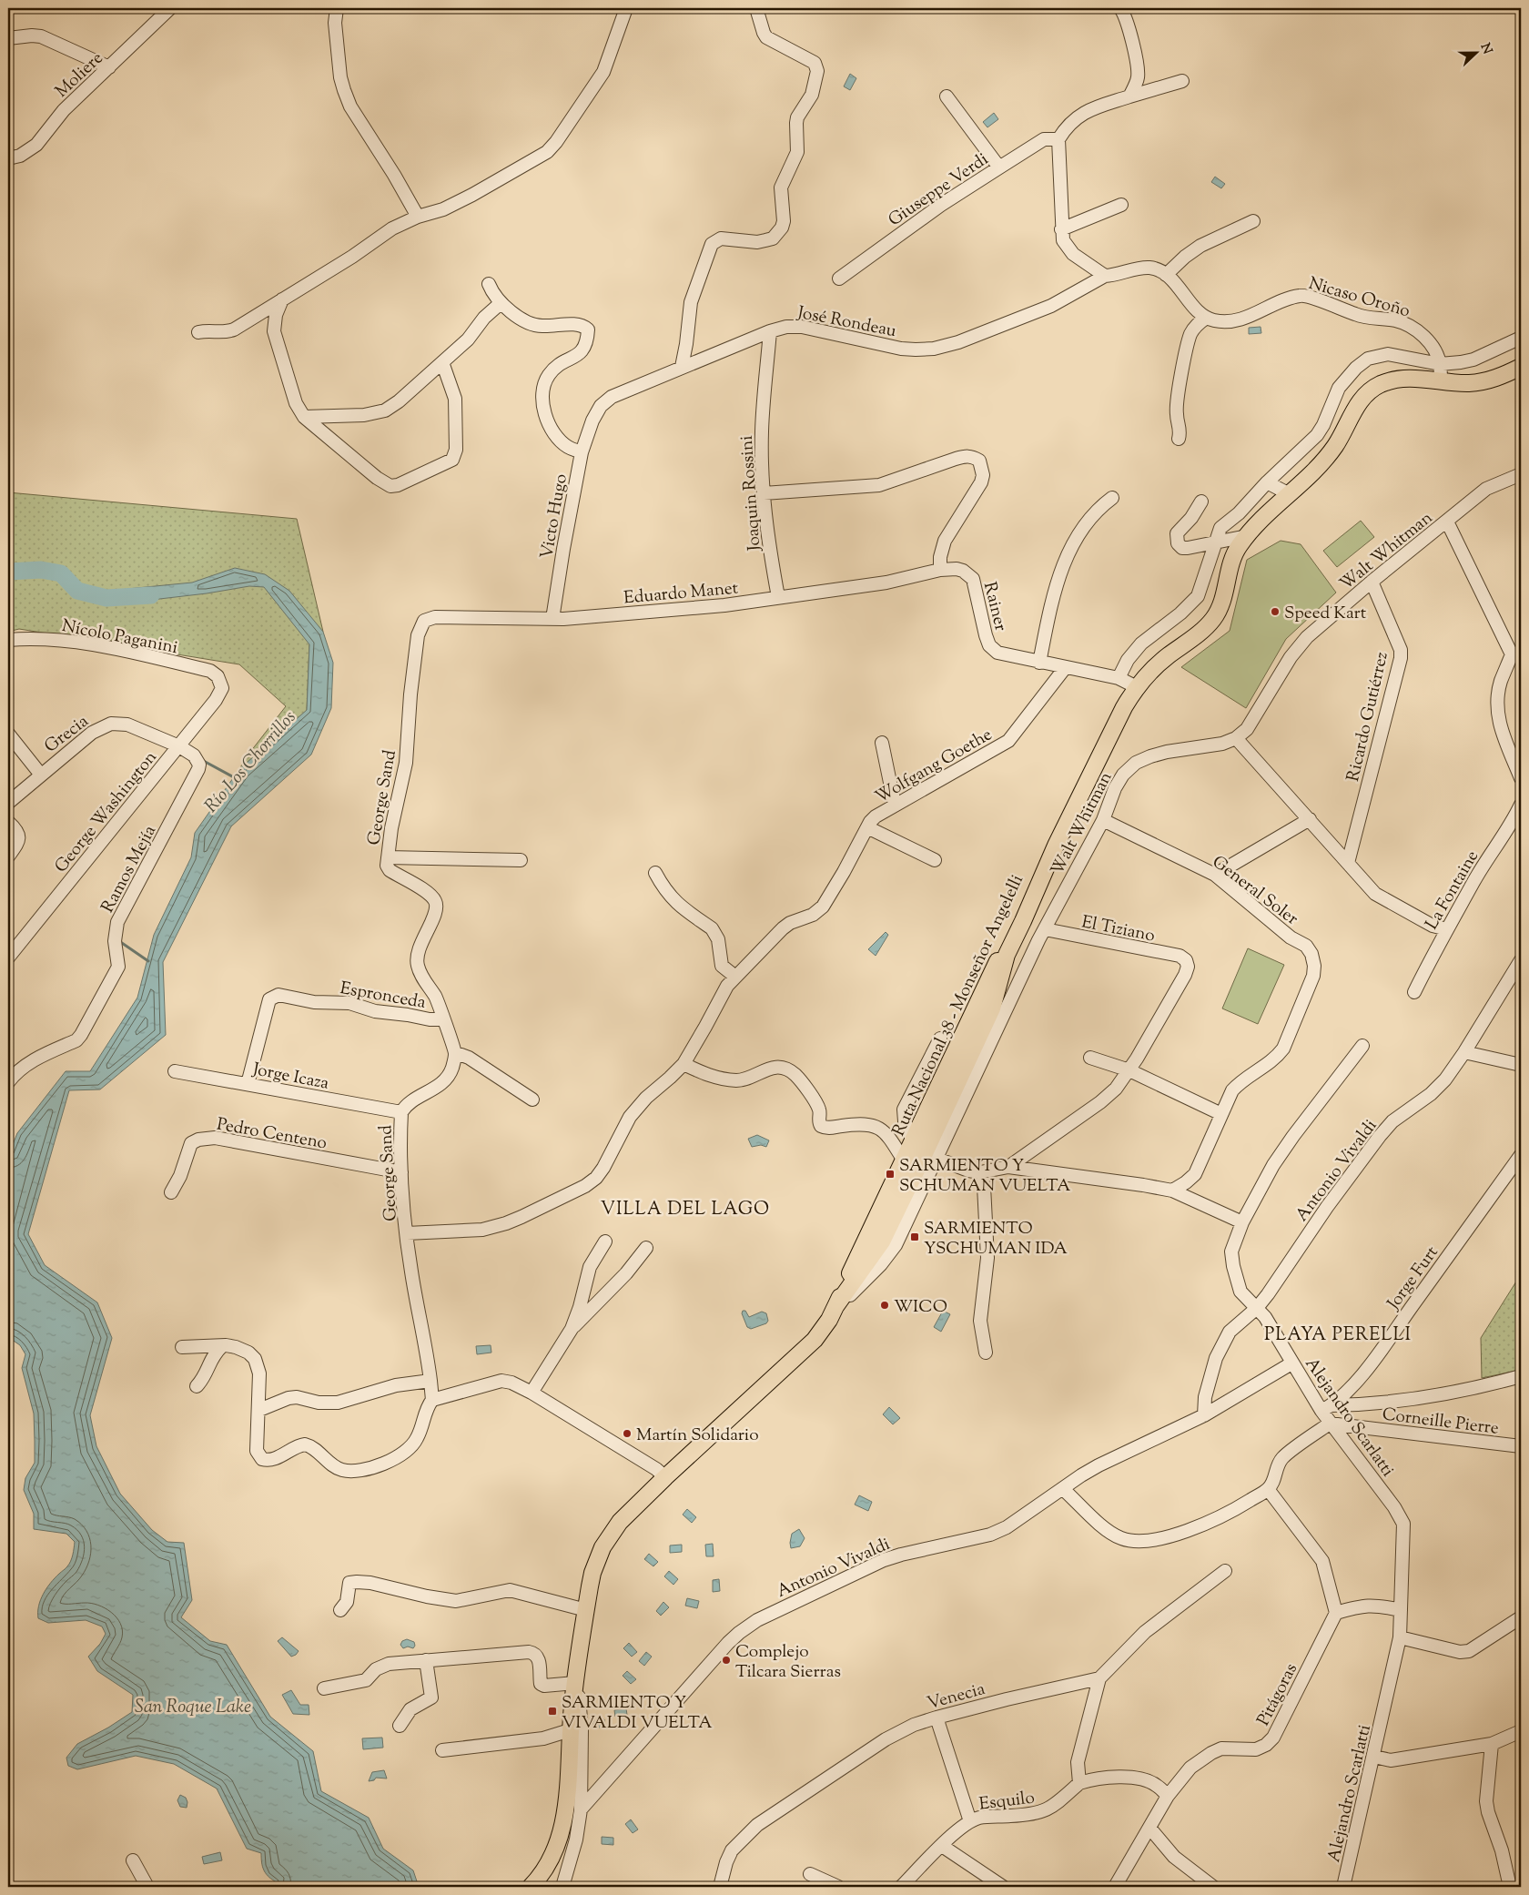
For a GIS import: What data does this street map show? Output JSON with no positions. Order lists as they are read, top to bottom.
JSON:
{
  "streets": {
    "main road": ["Ruta Nacional 38 - Monseñor Angelelli"],
    "street": [
      "Moliere",
      "Giuseppe Verdi",
      "Nicaso Oroño",
      "José Rondeau",
      "Joaquin Rossini",
      "Victo Hugo",
      "Walt Whitman",
      "Eduardo Manet",
      "Rainer",
      "Nícolo Paganini",
      "Ricardo Gutiérrez",
      "Grecia",
      "Wolfgang Goethe",
      "George Sand",
      "George Washington",
      "Ramos Mejía",
      "General Soler",
      "La Fontaine",
      "El Tiziano",
      "Espronceda",
      "Jorge Icaza",
      "Pedro Centeno",
      "Antonio Vivaldi",
      "Jorge Furt",
      "Alejandro Scarlatti",
      "Corneille Pierre",
      "Pitágoras",
      "Venecia",
      "Esquilo"
    ]
  },
  "crossings": [
    ["Nicaso Oroño", "Ruta Nacional 38 - Monseñor Angelelli"],
    ["José Rondeau", "Joaquin Rossini"],
    ["José Rondeau", "Victo Hugo"],
    ["Joaquin Rossini", "Eduardo Manet"],
    ["Victo Hugo", "Eduardo Manet"],
    ["Walt Whitman", "Ricardo Gutiérrez"],
    ["Walt Whitman", "General Soler"],
    ["Walt Whitman", "El Tiziano"],
    ["Walt Whitman", "Ruta Nacional 38 - Monseñor Angelelli"],
    ["Eduardo Manet", "Rainer"],
    ["Eduardo Manet", "George Sand"],
    ["Rainer", "Wolfgang Goethe"],
    ["Rainer", "Ruta Nacional 38 - Monseñor Angelelli"],
    ["Nícolo Paganini", "George Washington"],
    ["Grecia", "George Washington"],
    ["Grecia", "Ramos Mejía"],
    ["Wolfgang Goethe", "George Sand"],
    ["George Sand", "Espronceda"],
    ["George Sand", "Jorge Icaza"],
    ["George Sand", "Pedro Centeno"],
    ["George Washington", "Ramos Mejía"],
    ["El Tiziano", "Ruta Nacional 38 - Monseñor Angelelli"],
    ["Espronceda", "Jorge Icaza"],
    ["Antonio Vivaldi", "Alejandro Scarlatti"],
    ["Jorge Furt", "Alejandro Scarlatti"],
    ["Alejandro Scarlatti", "Corneille Pierre"]
  ],
  "districts": ["VILLA DEL LAGO", "PLAYA PERELLI"],
  "water": ["Río Los Chorrillos", "San Roque Lake"],
  "places": {
    "other": [
      "Speed Kart",
      "WICO",
      "Martín Solidario",
      "Complejo Tilcara Sierras"
    ],
    "transit": ["SARMIENTO Y SCHUMAN VUELTA", "SARMIENTO YSCHUMAN IDA", "SARMIENTO Y VIVALDI VUELTA"]
  },
  "north": "right"
}
